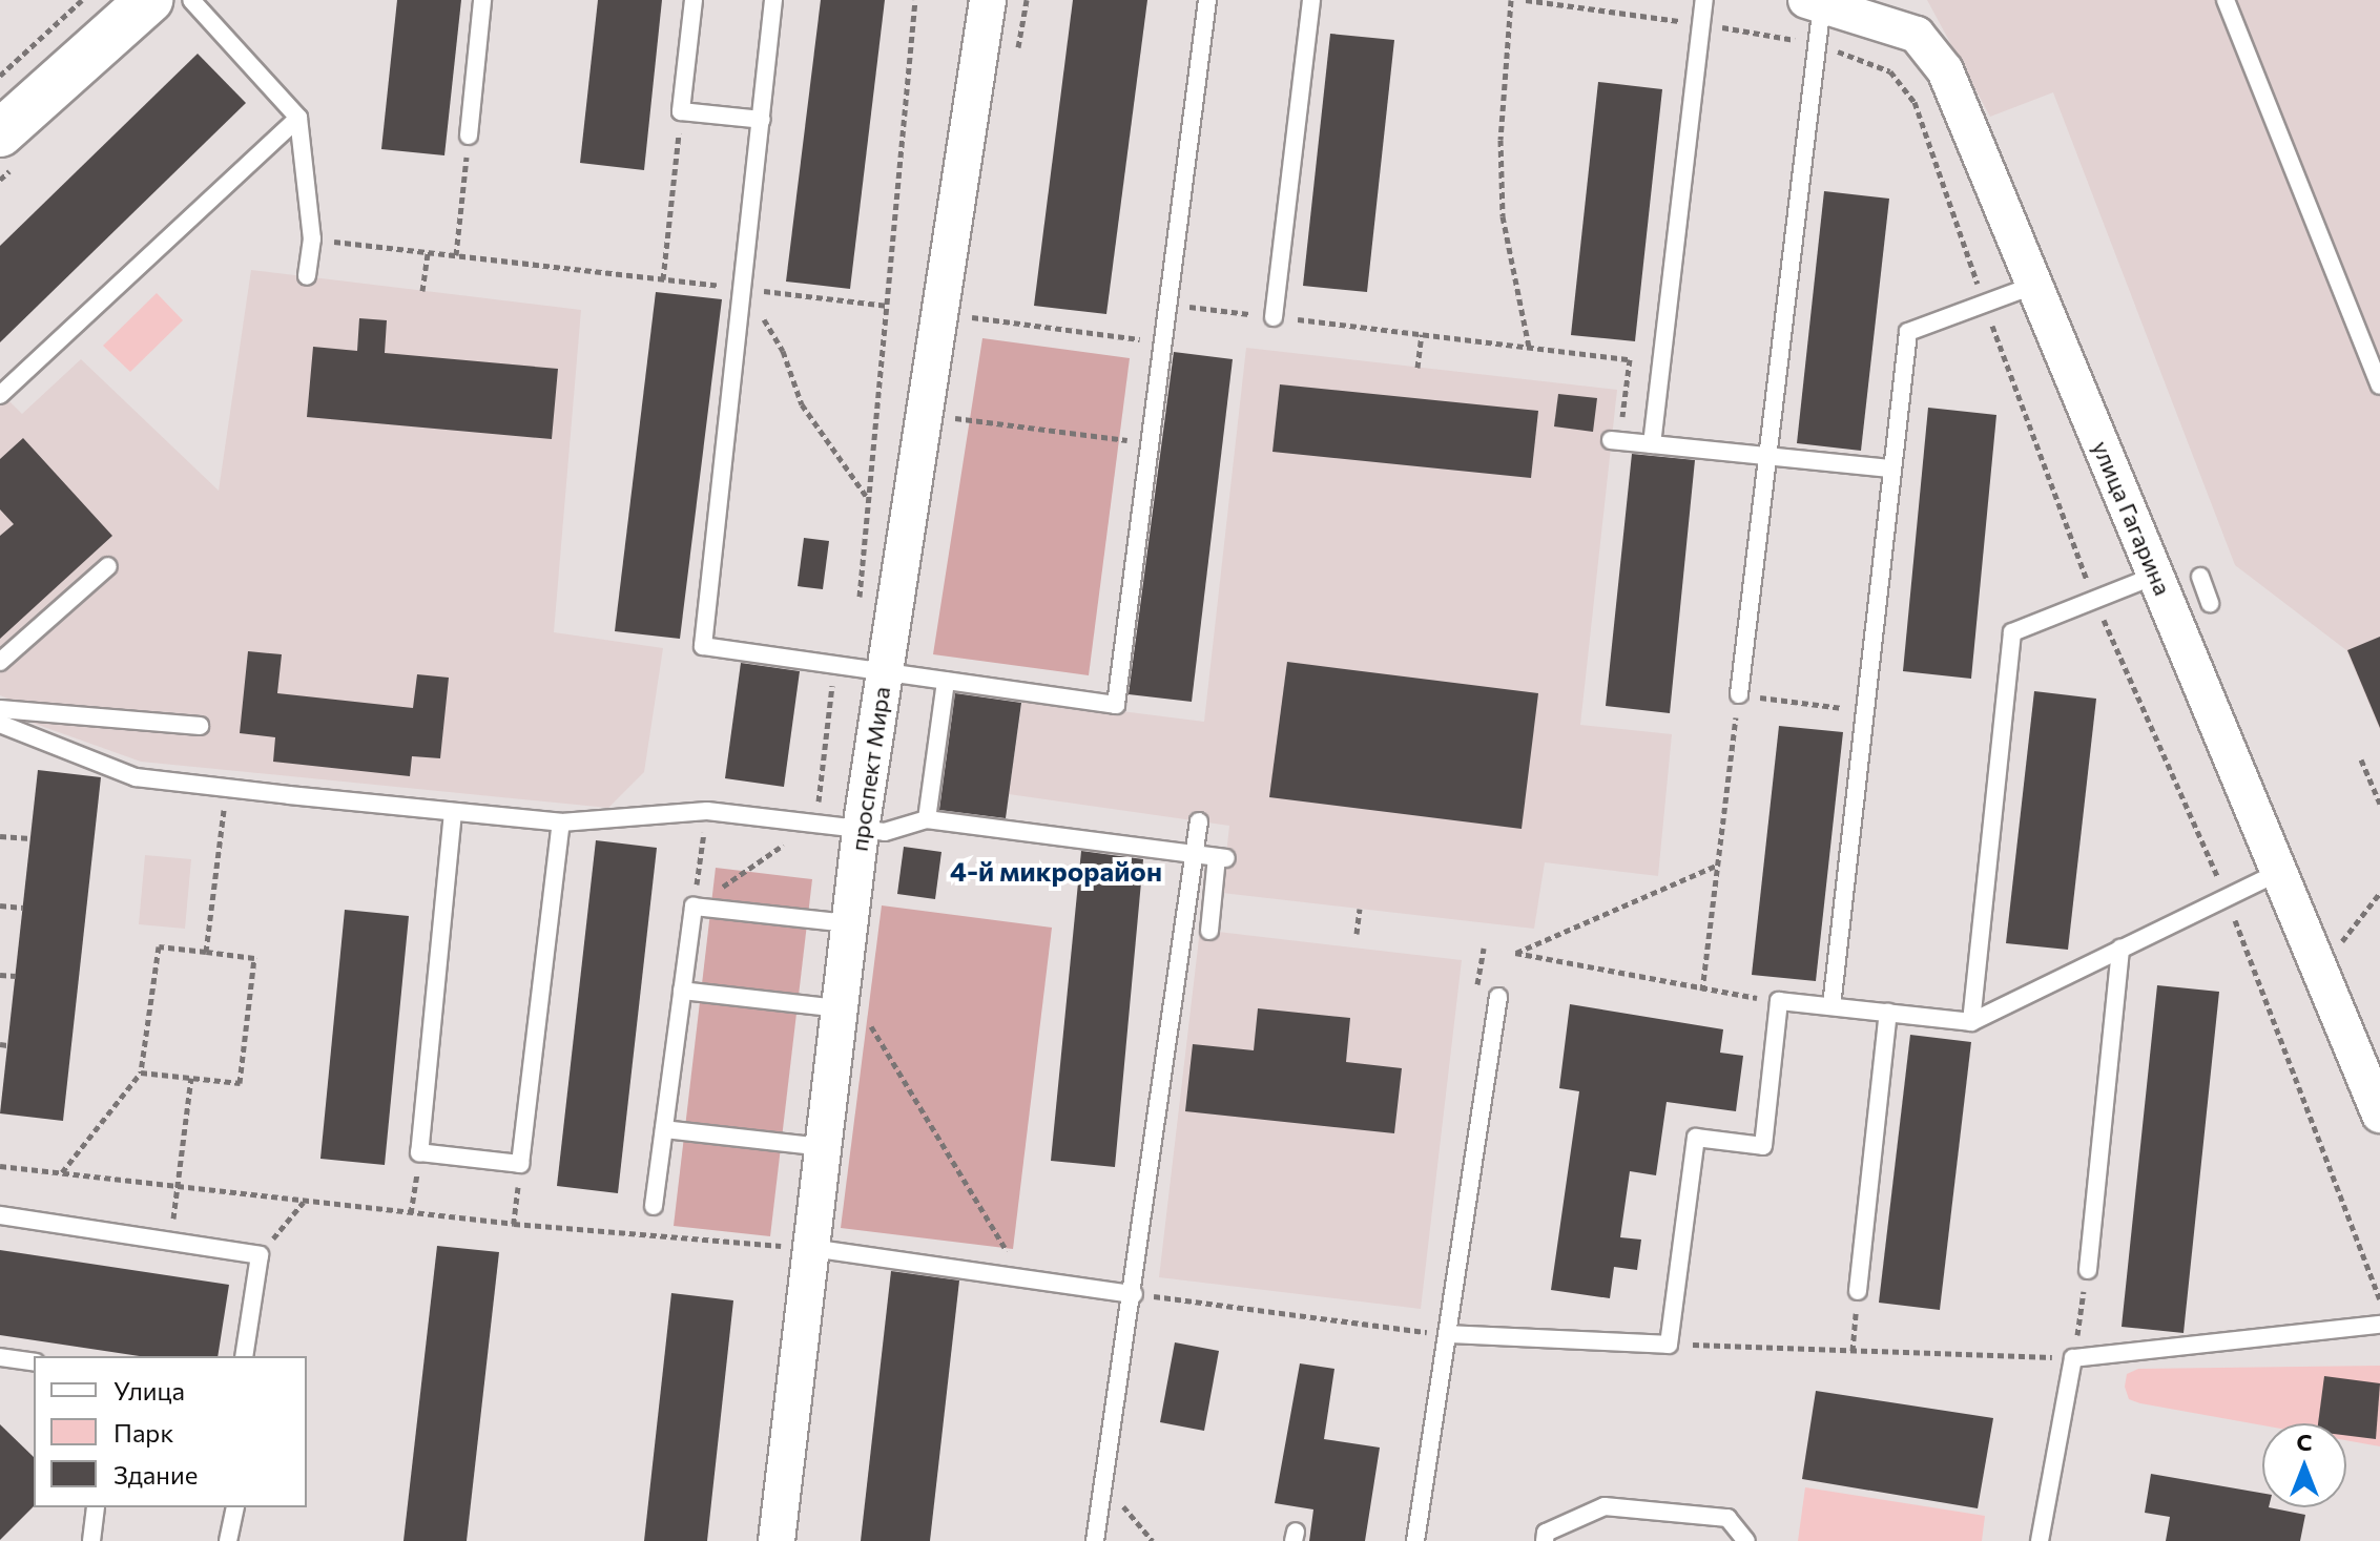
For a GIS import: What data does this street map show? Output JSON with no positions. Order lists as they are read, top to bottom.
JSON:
{
  "streets": {
    "street": ["улица Гагарина", "проспект Мира"]
  },
  "districts": ["4-й микрорайон"],
  "legend": ["Улица", "Парк", "Здание"],
  "north": "top"
}
